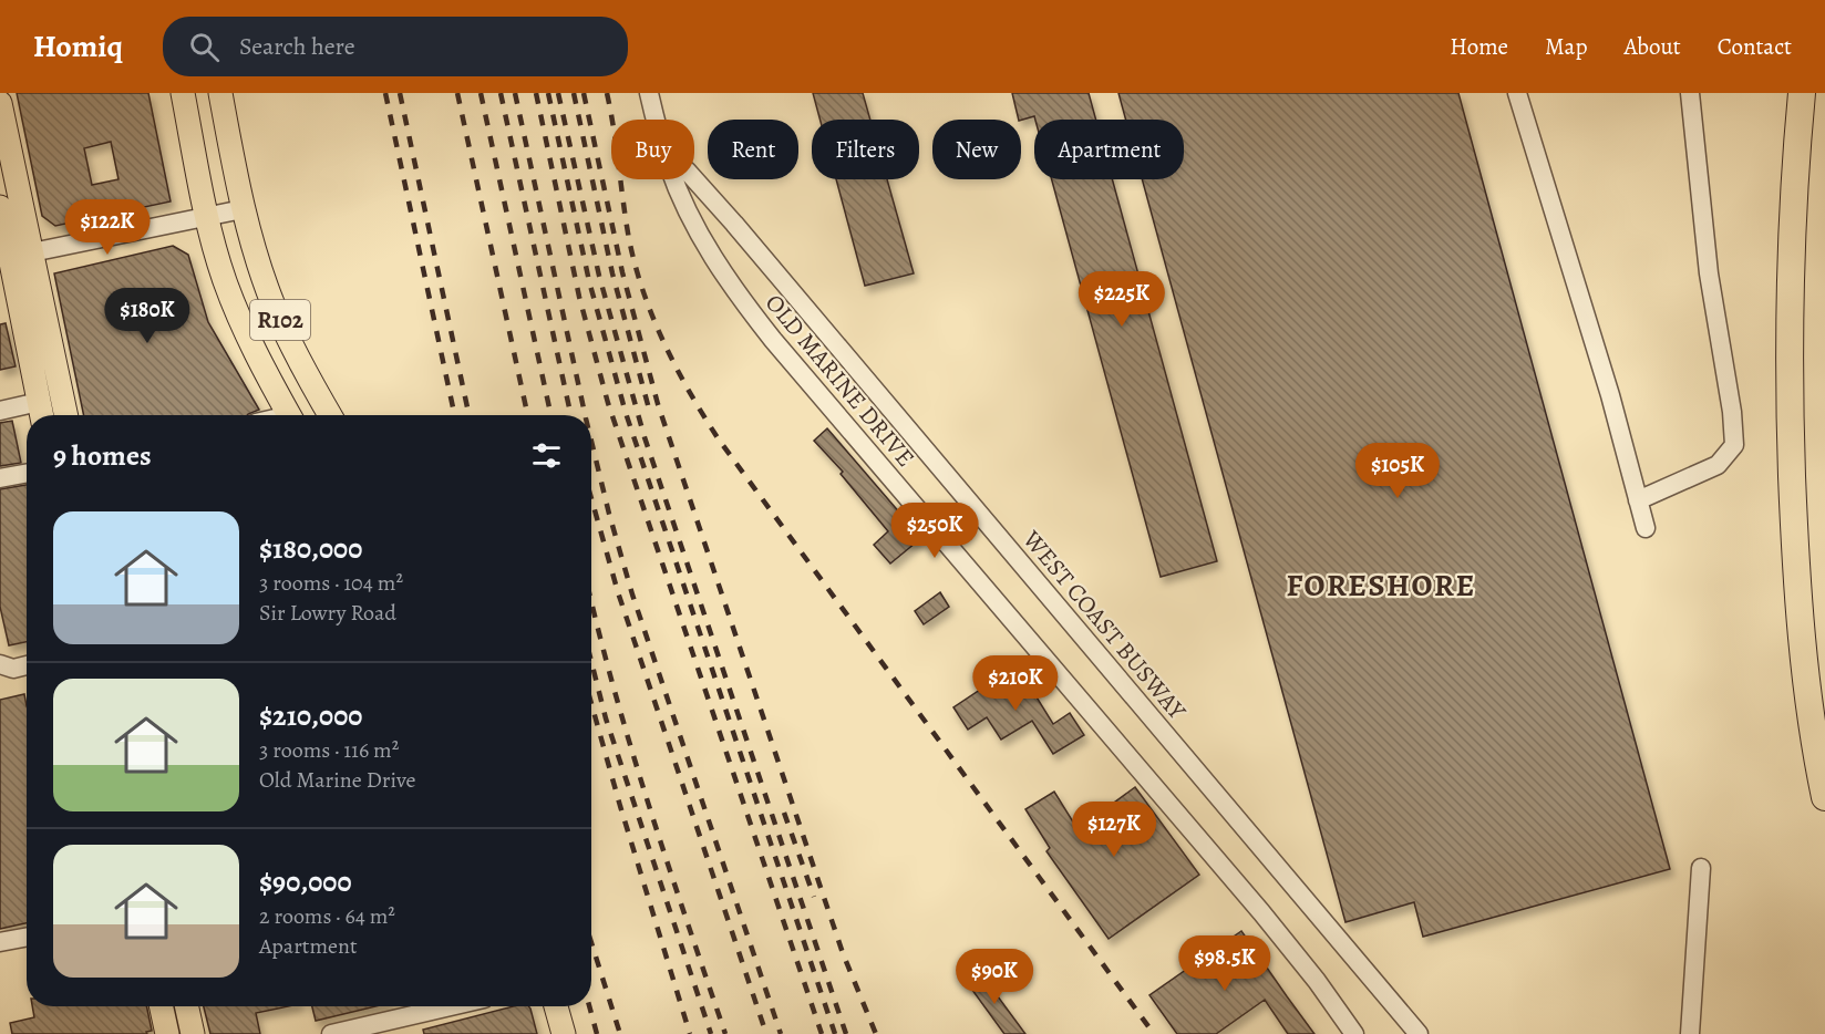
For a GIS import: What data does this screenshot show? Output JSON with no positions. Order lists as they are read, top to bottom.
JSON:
{
  "streets": {
    "main road": ["R102"],
    "street": ["OLD MARINE DRIVE", "WEST COAST BUSWAY"]
  },
  "districts": ["FORESHORE"],
  "page": {
    "header": "Homiq",
    "search": "Search here",
    "nav": [
      "Home",
      "Map",
      "About",
      "Contact"
    ],
    "chip": [
      "Buy",
      "Rent",
      "Filters",
      "New",
      "Apartment"
    ],
    "price": [
      "$122K",
      "$225K",
      "$180K",
      "$105K",
      "$250K",
      "$210K",
      "$127K",
      "$98.5K",
      "$90K"
    ],
    "heading": "9 homes",
    "list": [
      {
        "name": "$180,000",
        "note": "3 rooms · 104 m² · Sir Lowry Road"
      },
      {
        "name": "$210,000",
        "note": "3 rooms · 116 m² · Old Marine Drive"
      },
      {
        "name": "$90,000",
        "note": "2 rooms · 64 m² · Apartment"
      }
    ]
  }
}
